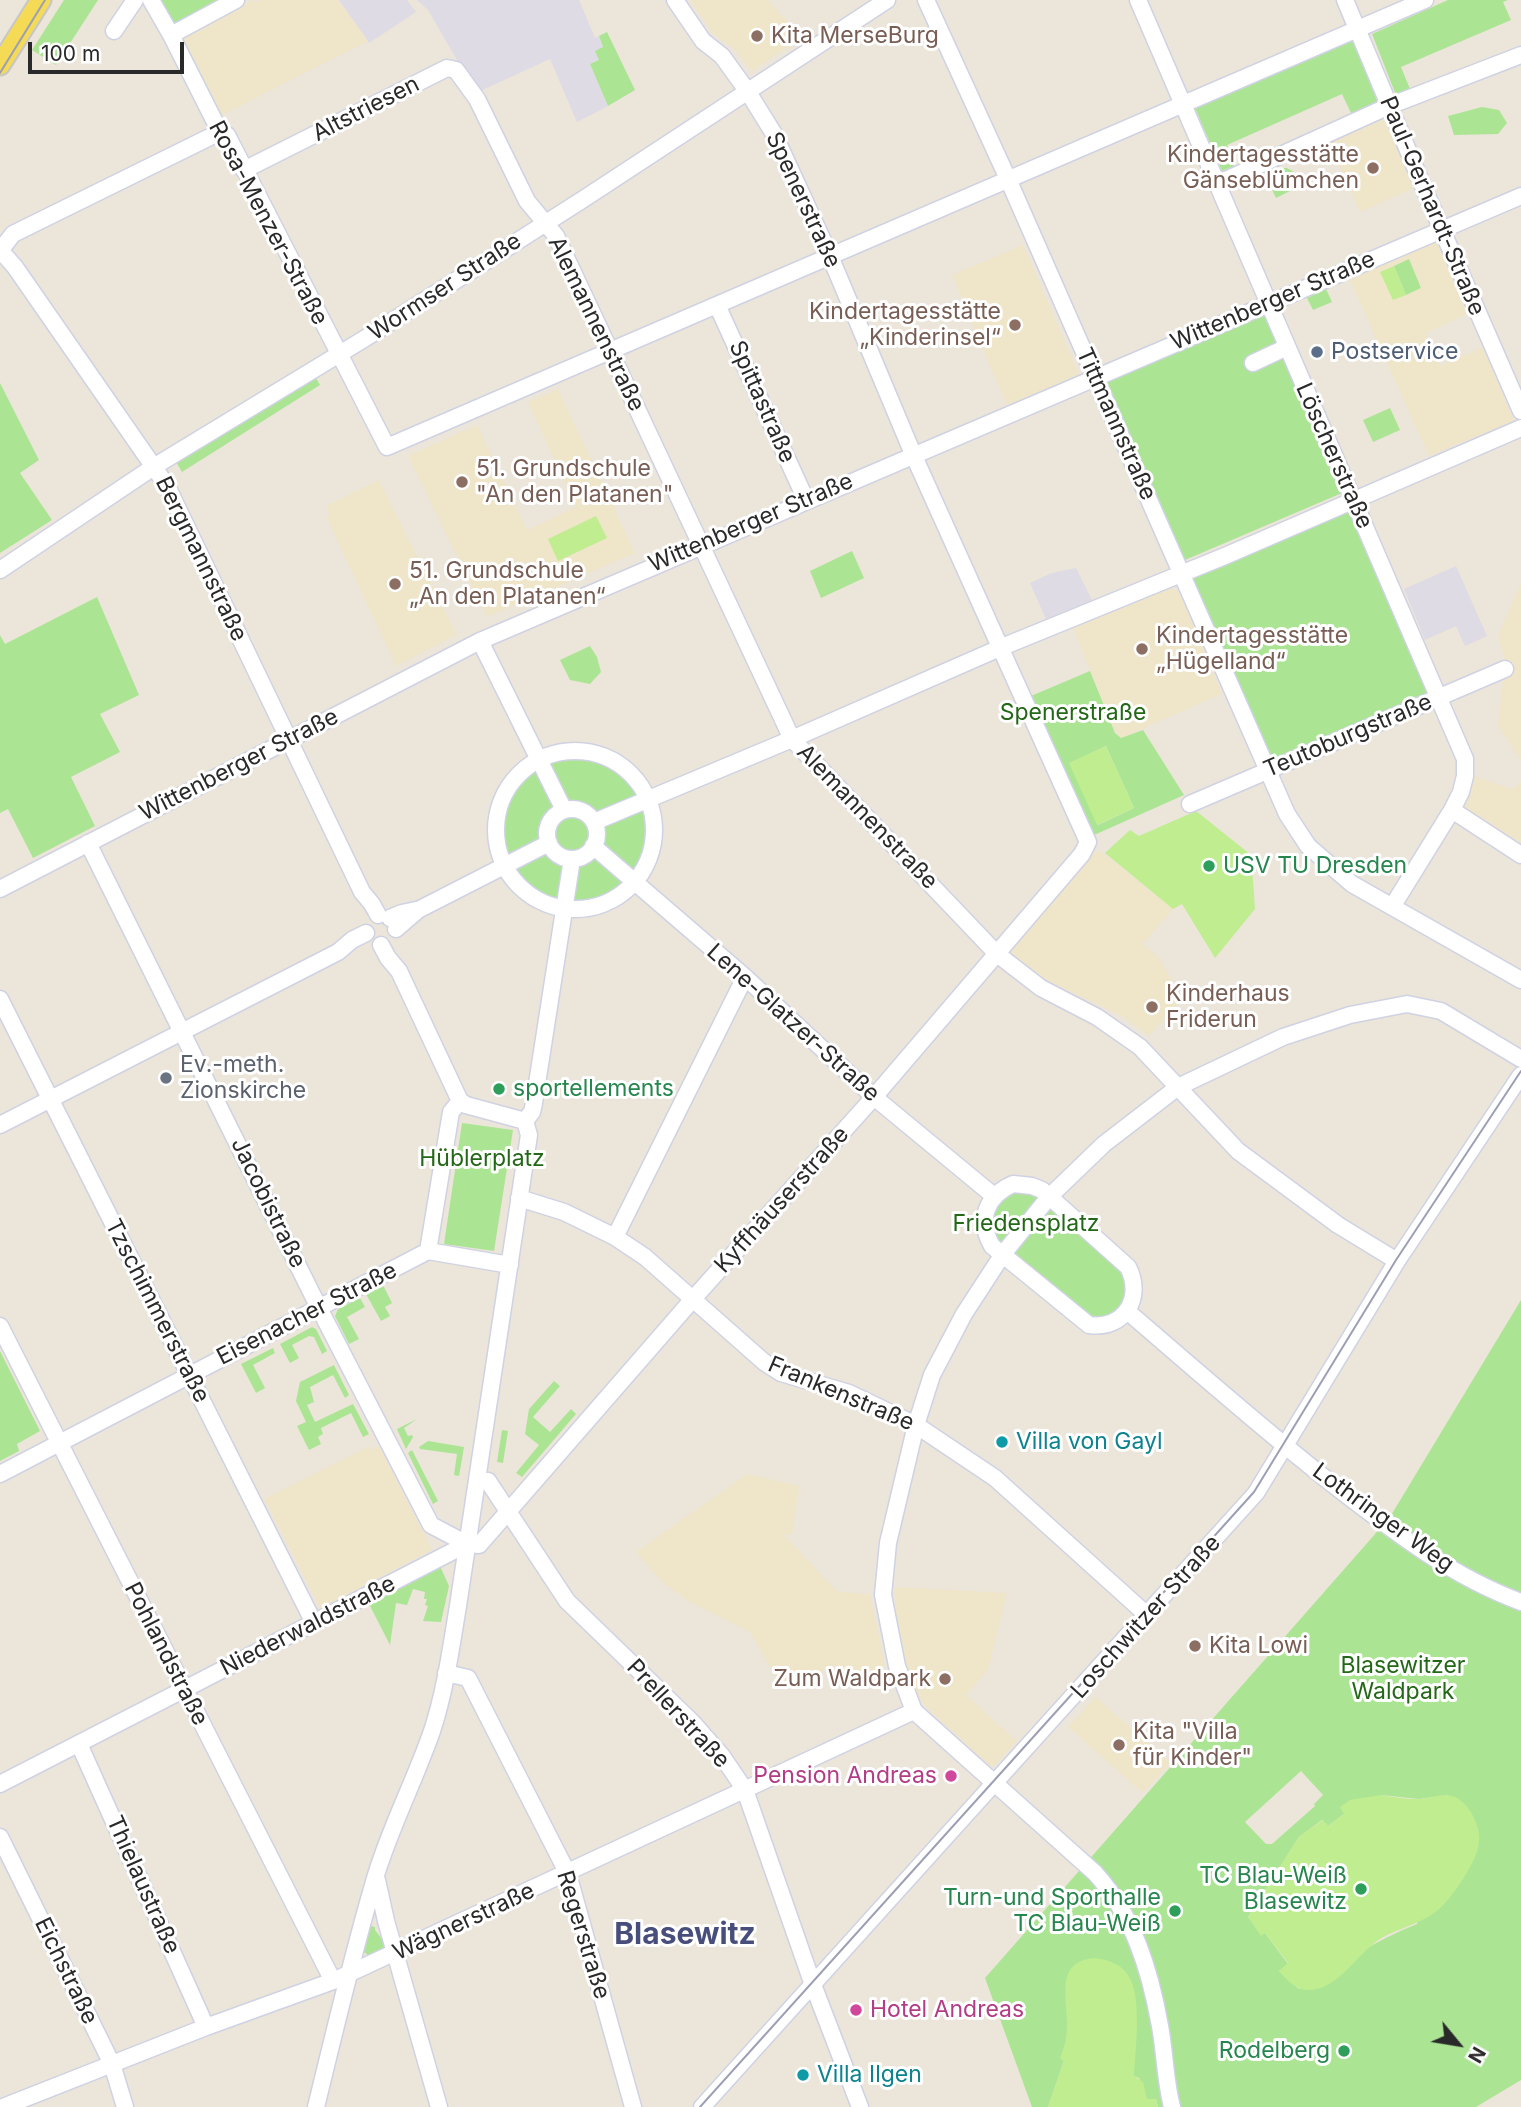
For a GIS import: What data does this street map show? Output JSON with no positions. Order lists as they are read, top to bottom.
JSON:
{
  "streets": {
    "street": [
      "Altstriesen",
      "Spenerstraße",
      "Paul-Gerhardt-Straße",
      "Rosa-Menzer-Straße",
      "Wormser Straße",
      "Wittenberger Straße",
      "Alemannenstraße",
      "Spittastraße",
      "Tittmannstraße",
      "Löscherstraße",
      "Bergmannstraße",
      "Teutoburgstraße",
      "Lene-Glatzer-Straße",
      "Kyffhäuserstraße",
      "Jacobistraße",
      "Tzschimmerstraße",
      "Eisenacher Straße",
      "Frankenstraße",
      "Lothringer Weg",
      "Loschwitzer Straße",
      "Niederwaldstraße",
      "Pohlandstraße",
      "Prellerstraße",
      "Thielaustraße",
      "Wägnerstraße",
      "Regerstraße",
      "Eichstraße"
    ]
  },
  "crossings": [
    ["Altstriesen", "Rosa-Menzer-Straße"],
    ["Altstriesen", "Alemannenstraße"],
    ["Spenerstraße", "Wormser Straße"],
    ["Spenerstraße", "Wittenberger Straße"],
    ["Spenerstraße", "Kyffhäuserstraße"],
    ["Paul-Gerhardt-Straße", "Wittenberger Straße"],
    ["Rosa-Menzer-Straße", "Wormser Straße"],
    ["Rosa-Menzer-Straße", "Alemannenstraße"],
    ["Wormser Straße", "Alemannenstraße"],
    ["Wormser Straße", "Bergmannstraße"],
    ["Wittenberger Straße", "Alemannenstraße"],
    ["Wittenberger Straße", "Spittastraße"],
    ["Wittenberger Straße", "Tittmannstraße"],
    ["Wittenberger Straße", "Löscherstraße"],
    ["Wittenberger Straße", "Bergmannstraße"],
    ["Wittenberger Straße", "Jacobistraße"],
    ["Alemannenstraße", "Kyffhäuserstraße"],
    ["Alemannenstraße", "Loschwitzer Straße"],
    ["Tittmannstraße", "Löscherstraße"],
    ["Tittmannstraße", "Teutoburgstraße"],
    ["Löscherstraße", "Teutoburgstraße"],
    ["Lene-Glatzer-Straße", "Kyffhäuserstraße"],
    ["Kyffhäuserstraße", "Jacobistraße"],
    ["Kyffhäuserstraße", "Frankenstraße"],
    ["Kyffhäuserstraße", "Niederwaldstraße"],
    ["Kyffhäuserstraße", "Prellerstraße"],
    ["Jacobistraße", "Eisenacher Straße"],
    ["Jacobistraße", "Niederwaldstraße"],
    ["Tzschimmerstraße", "Eisenacher Straße"],
    ["Tzschimmerstraße", "Niederwaldstraße"],
    ["Eisenacher Straße", "Pohlandstraße"],
    ["Frankenstraße", "Loschwitzer Straße"],
    ["Lothringer Weg", "Loschwitzer Straße"],
    ["Loschwitzer Straße", "Prellerstraße"],
    ["Niederwaldstraße", "Pohlandstraße"],
    ["Niederwaldstraße", "Thielaustraße"],
    ["Pohlandstraße", "Wägnerstraße"],
    ["Prellerstraße", "Wägnerstraße"],
    ["Thielaustraße", "Wägnerstraße"],
    ["Wägnerstraße", "Regerstraße"],
    ["Wägnerstraße", "Eichstraße"]
  ],
  "districts": ["Blasewitz"],
  "parks": [
    "Spenerstraße",
    "Hüblerplatz",
    "Friedensplatz",
    "Blasewitzer Waldpark"
  ],
  "places": [
    "Kita MerseBurg",
    "Kindertagesstätte Gänseblümchen",
    "Kindertagesstätte „Kinderinsel“",
    "Postservice",
    "51. Grundschule \"An den Platanen\"",
    "51. Grundschule „An den Platanen“",
    "Kindertagesstätte „Hügelland“",
    "USV TU Dresden",
    "Kinderhaus Friderun",
    "Ev.-meth. Zionskirche",
    "sportellements",
    "Villa von Gayl",
    "Kita Lowi",
    "Zum Waldpark",
    "Kita \"Villa für Kinder\"",
    "Pension Andreas",
    "TC Blau-Weiß Blasewitz",
    "Turn-und Sporthalle TC Blau-Weiß",
    "Hotel Andreas",
    "Rodelberg",
    "Villa Ilgen"
  ],
  "scale_bar": "100 m",
  "north": "bottom right"
}
